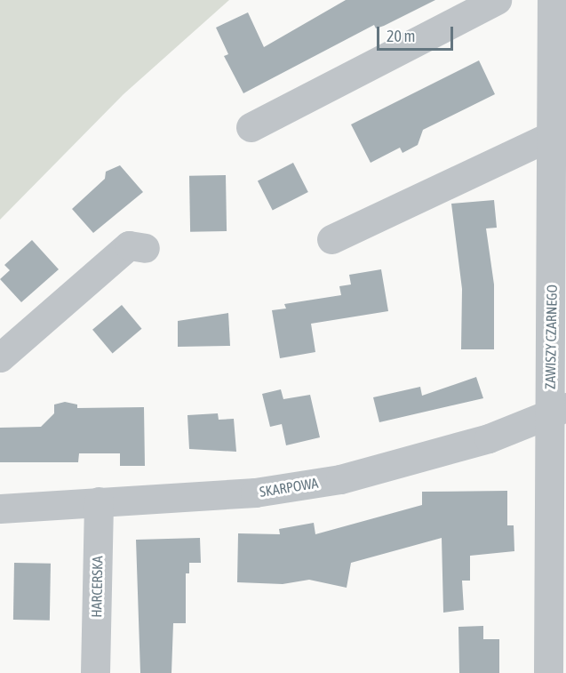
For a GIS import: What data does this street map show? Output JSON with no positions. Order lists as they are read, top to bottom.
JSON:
{
  "streets": {
    "street": ["ZAWISZY CZARNEGO", "SKARPOWA", "HARCERSKA"]
  },
  "crossings": [
    ["ZAWISZY CZARNEGO", "SKARPOWA"],
    ["SKARPOWA", "HARCERSKA"]
  ],
  "scale_bar": "20 m"
}
